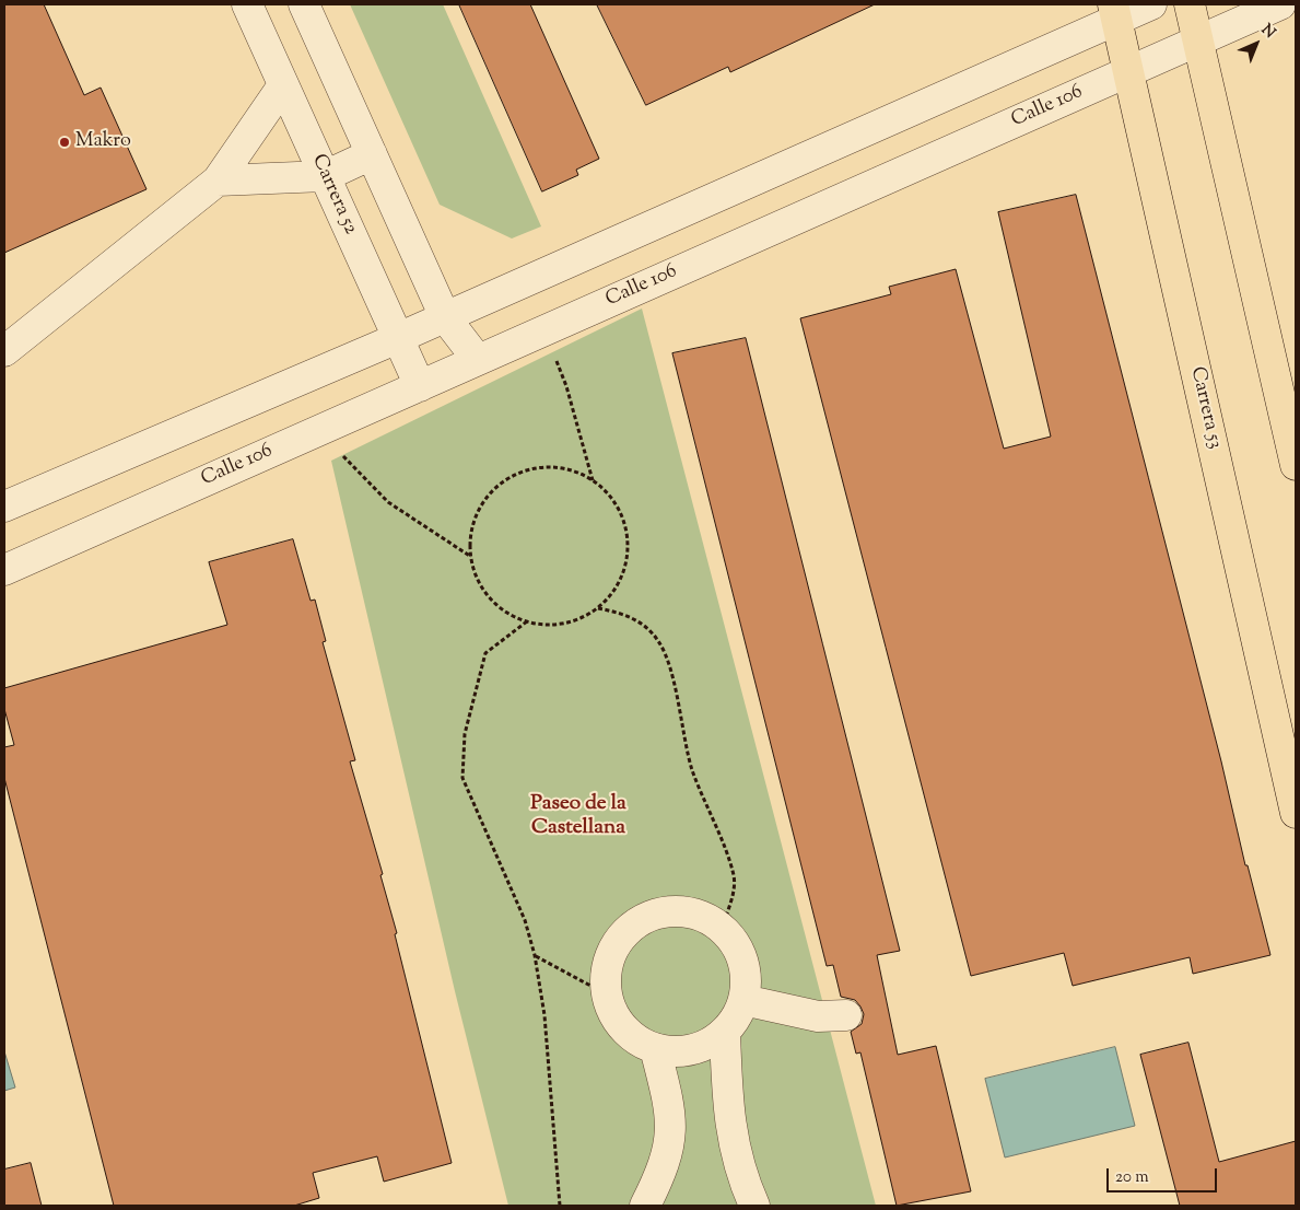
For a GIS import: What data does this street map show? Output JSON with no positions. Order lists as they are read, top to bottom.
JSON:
{
  "streets": {
    "main road": ["Carrera 53"],
    "street": ["Calle 106", "Carrera 52"]
  },
  "crossings": [
    ["Calle 106", "Carrera 52"],
    ["Calle 106", "Carrera 53"]
  ],
  "districts": ["Paseo de la Castellana"],
  "places": ["Makro"],
  "scale_bar": "20 m",
  "north": "top right"
}
